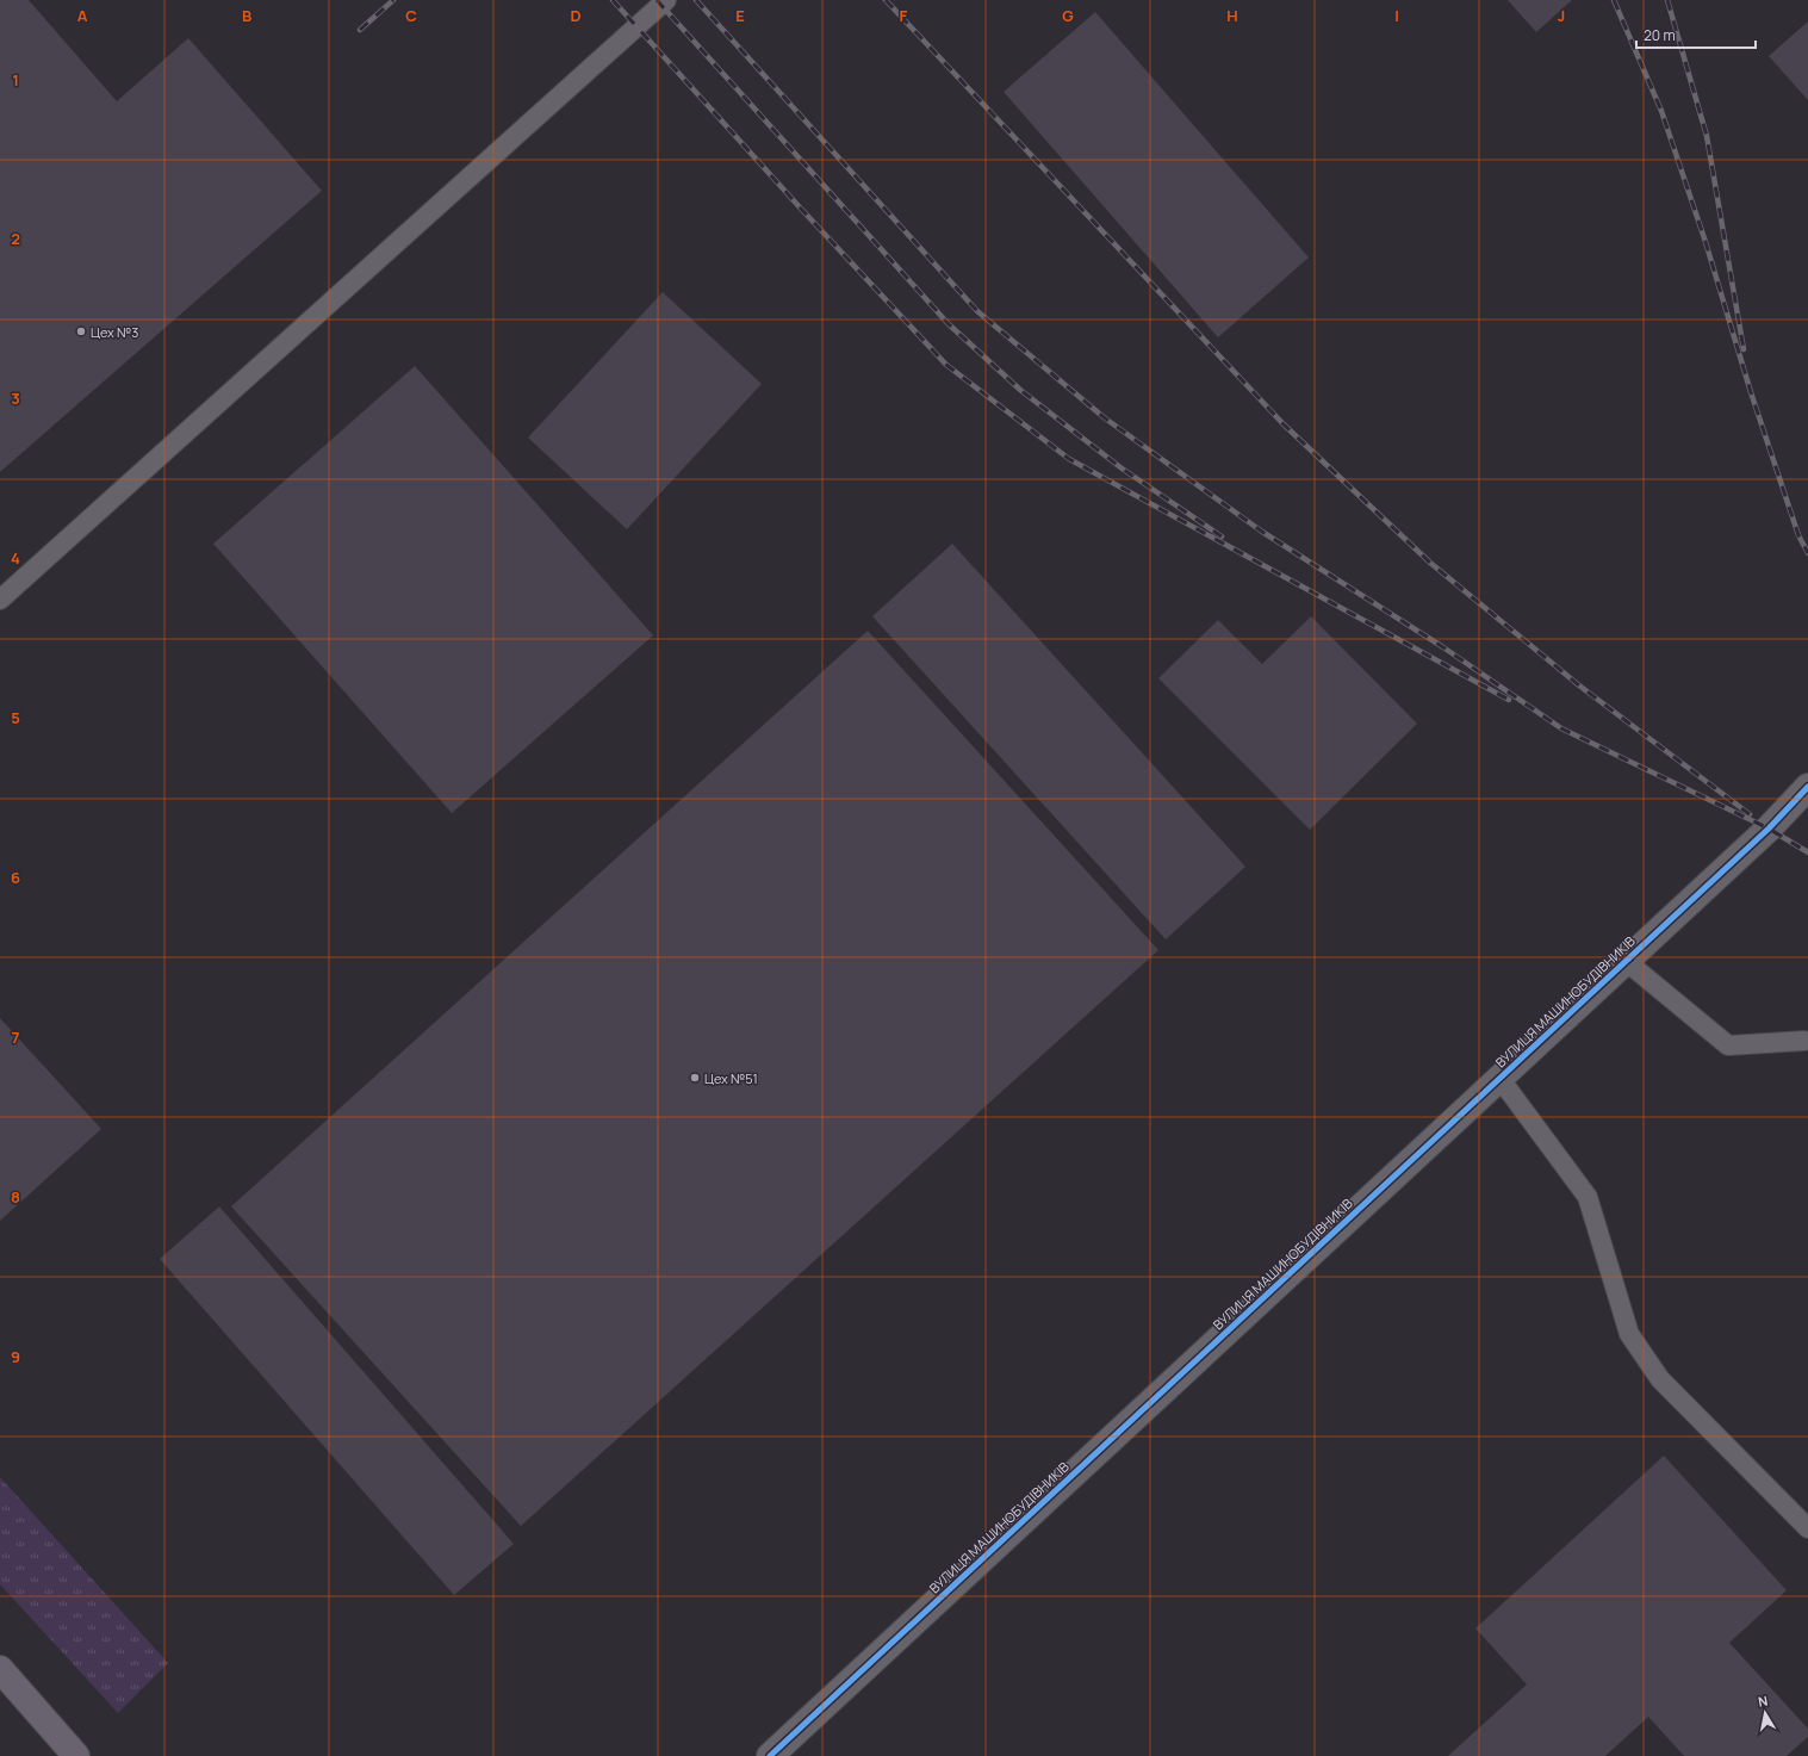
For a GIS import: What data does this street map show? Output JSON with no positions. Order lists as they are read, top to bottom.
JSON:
{
  "streets": {
    "street": ["ВУЛИЦЯ МАШИНОБУДІВНИКІВ"]
  },
  "places": ["Цех №3", "Цех №51"],
  "scale_bar": "20 m",
  "north": "top",
  "grid": {
    "columns": [
      "A",
      "B",
      "C",
      "D",
      "E",
      "F",
      "G",
      "H",
      "I",
      "J"
    ],
    "rows": [
      "1",
      "2",
      "3",
      "4",
      "5",
      "6",
      "7",
      "8",
      "9"
    ]
  }
}
